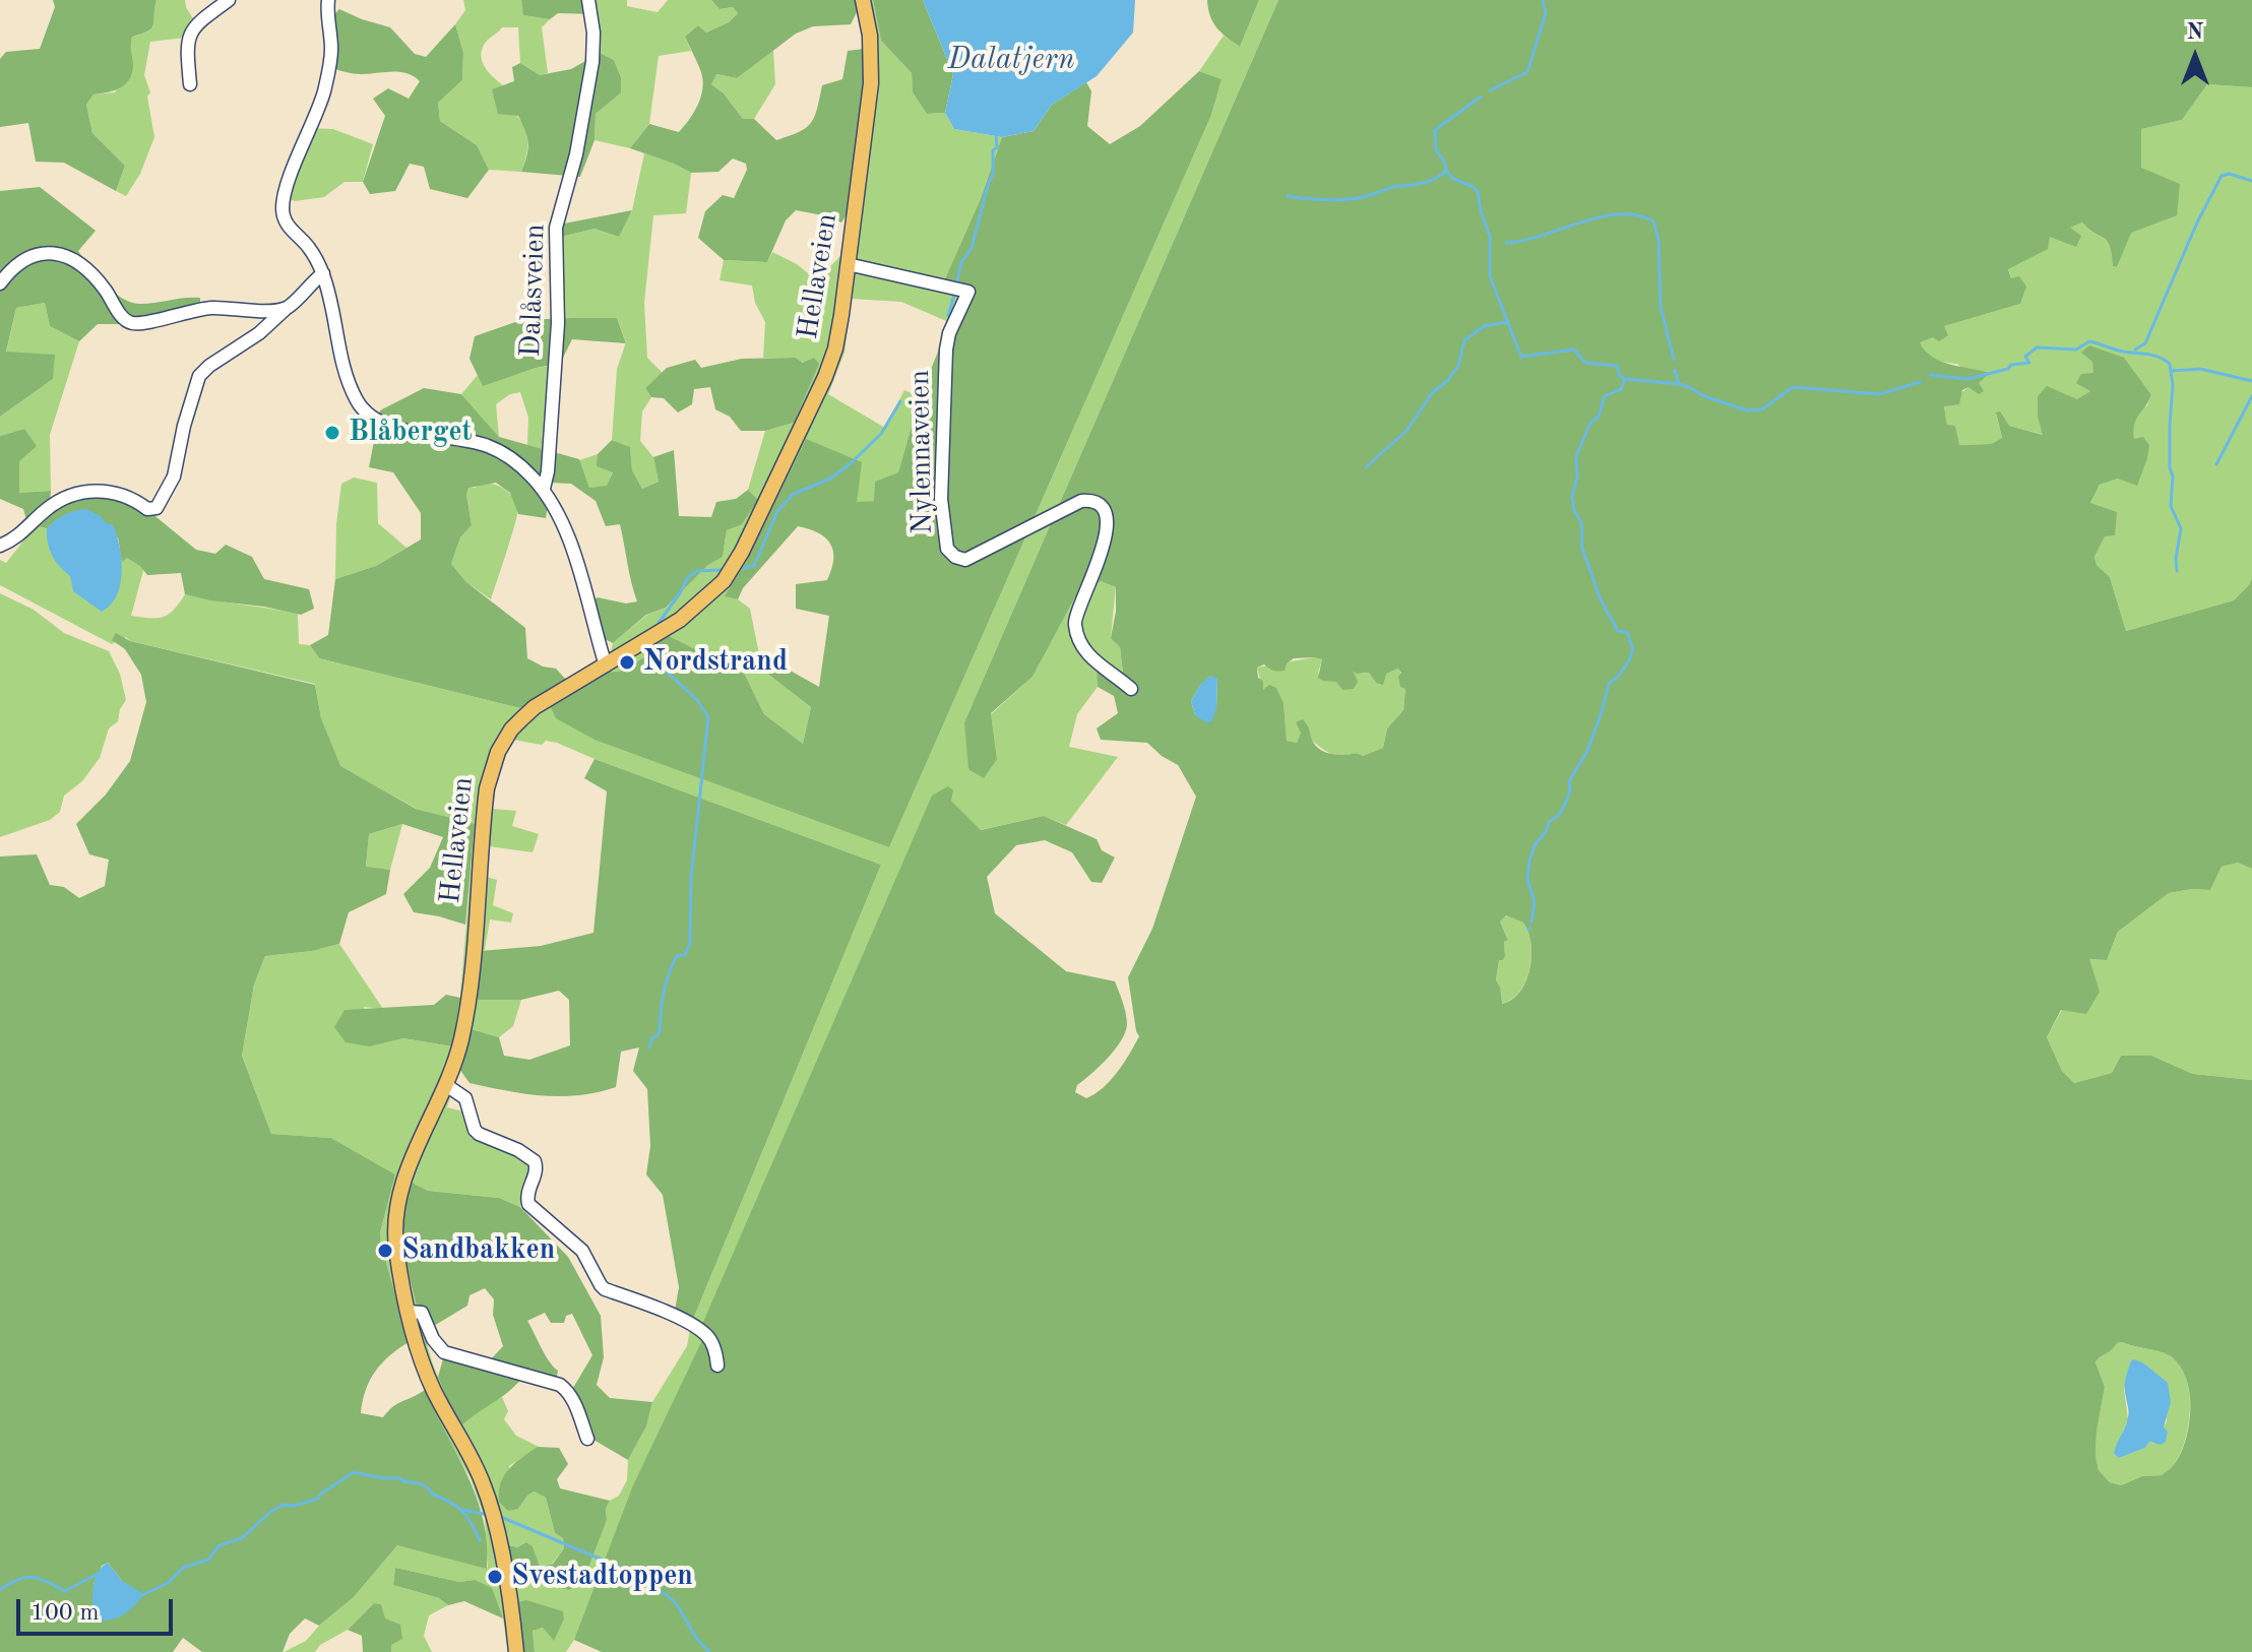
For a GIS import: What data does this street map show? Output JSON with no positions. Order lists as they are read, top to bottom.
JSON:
{
  "streets": {
    "main road": ["Hellaveien"],
    "street": ["Dalåsveien", "Nylennaveien"]
  },
  "crossings": [
    ["Hellaveien", "Nylennaveien"]
  ],
  "water": ["Dalatjern"],
  "places": [
    "Blåberget",
    "Nordstrand",
    "Sandbakken",
    "Svestadtoppen"
  ],
  "scale_bar": "100 m",
  "north": "top"
}
